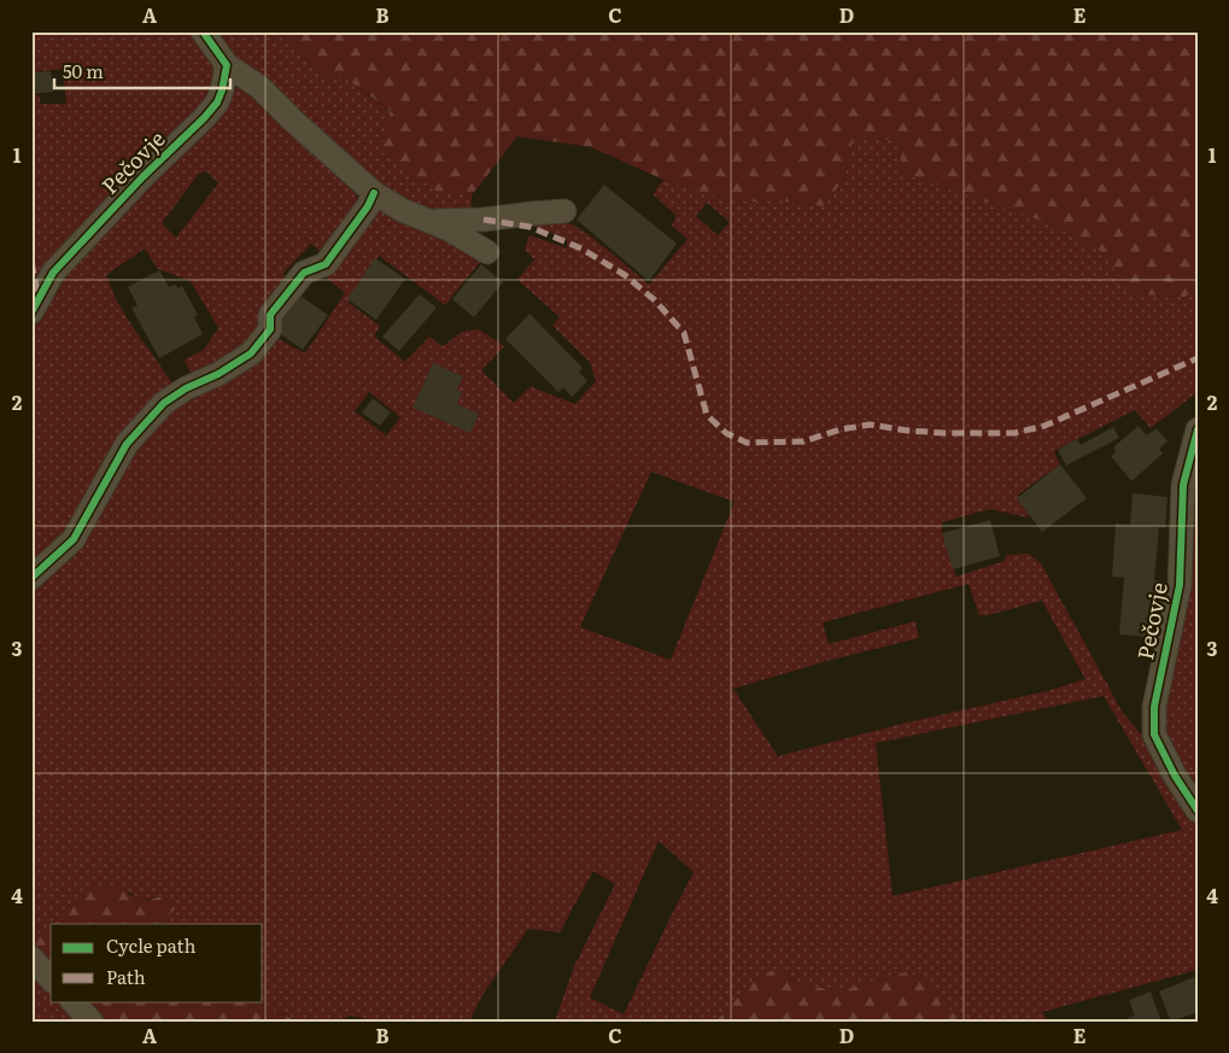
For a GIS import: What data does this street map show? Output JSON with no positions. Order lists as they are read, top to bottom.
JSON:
{
  "streets": {
    "street": ["Pečovje"]
  },
  "legend": ["Cycle path", "Path"],
  "scale_bar": "50 m",
  "grid": {
    "columns": [
      "A",
      "B",
      "C",
      "D",
      "E"
    ],
    "rows": [
      "1",
      "2",
      "3",
      "4"
    ]
  }
}
